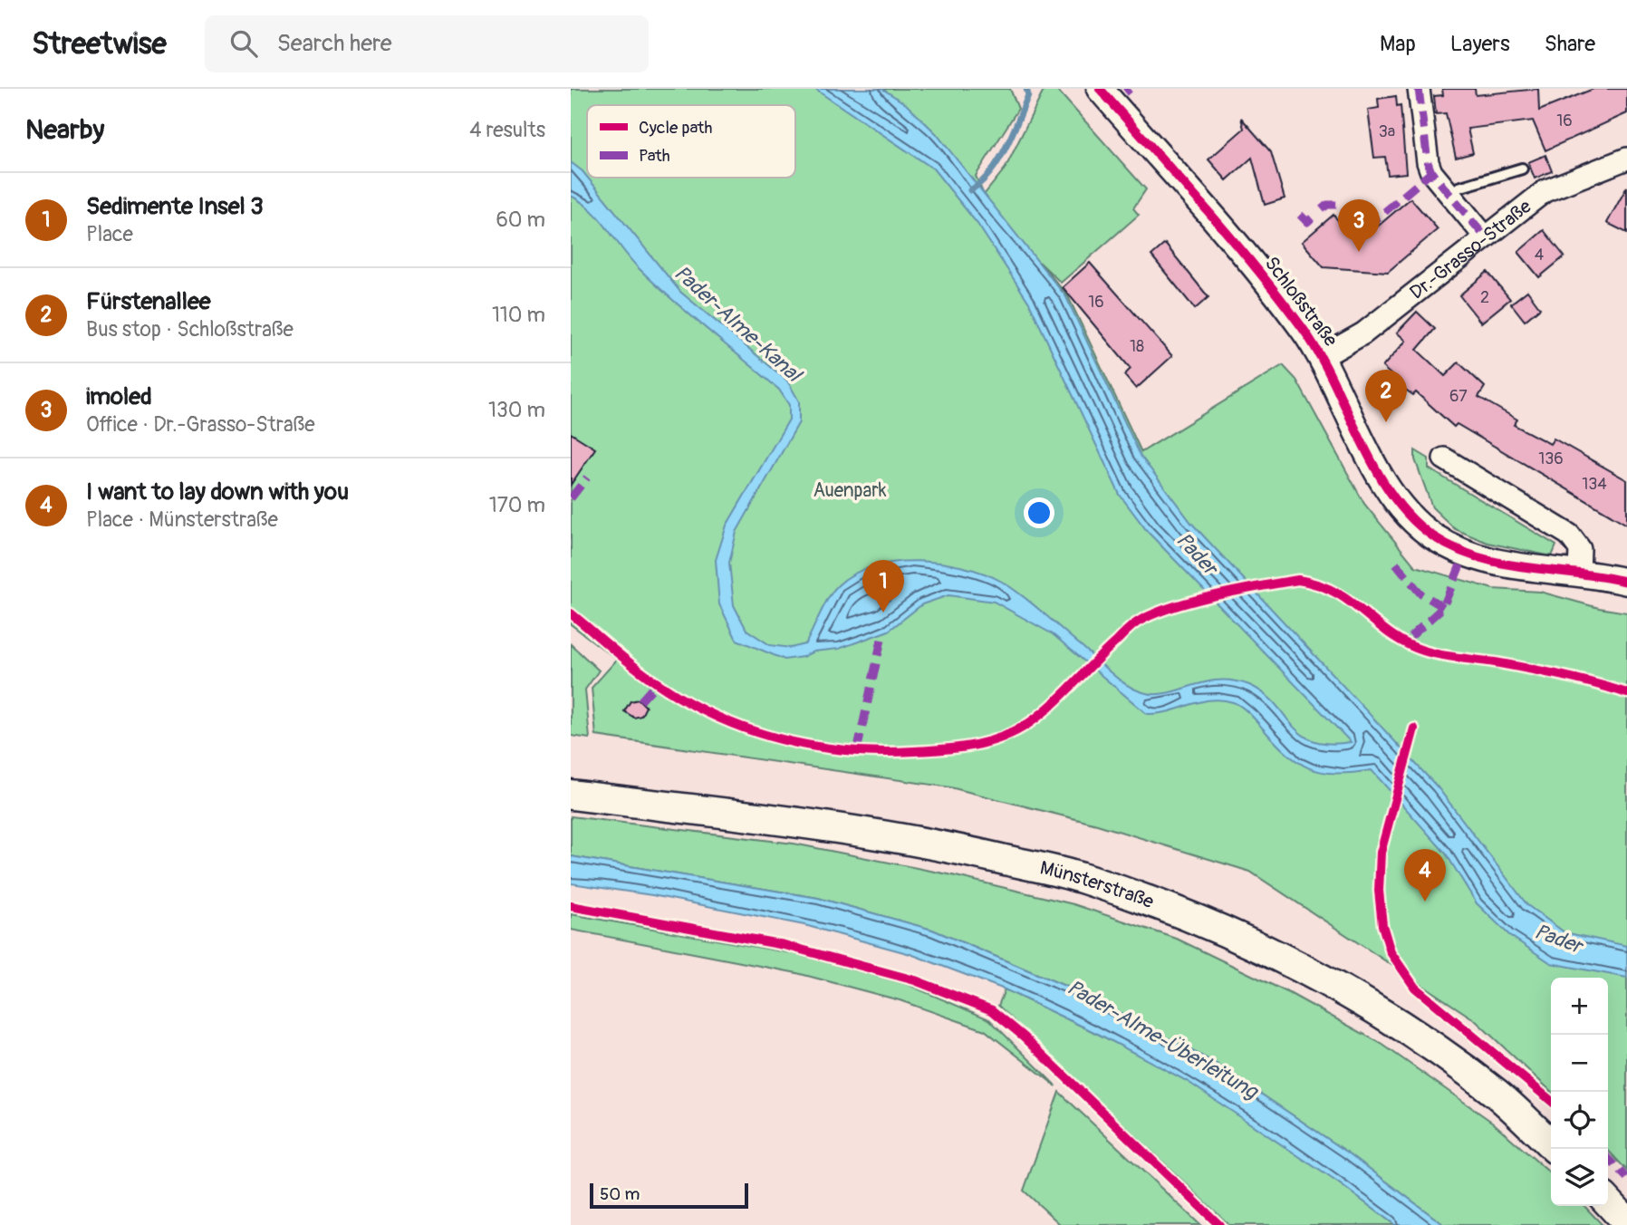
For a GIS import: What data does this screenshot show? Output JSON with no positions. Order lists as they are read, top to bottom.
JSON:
{
  "streets": {
    "main road": ["Münsterstraße"],
    "street": ["Dr.-Grasso-Straße", "Schloßstraße"]
  },
  "crossings": [
    ["Dr.-Grasso-Straße", "Schloßstraße"]
  ],
  "water": ["Pader-Alme-Kanal", "Pader", "Pader-Alme-Überleitung"],
  "parks": ["Auenpark"],
  "house_numbers": [
    "16",
    "3a",
    "4",
    "2",
    "16",
    "18",
    "67",
    "136",
    "134"
  ],
  "legend": ["Cycle path", "Path"],
  "scale_bar": "50 m",
  "page": {
    "header": "Streetwise",
    "search": "Search here",
    "nav": ["Map", "Layers", "Share"],
    "heading": ["Nearby", "4 results"],
    "list": [
      {
        "mark": "1",
        "name": "Sedimente Insel 3",
        "note": "Place",
        "value": "60 m"
      },
      {
        "mark": "2",
        "name": "Fürstenallee",
        "note": "Bus stop · Schloßstraße",
        "value": "110 m"
      },
      {
        "mark": "3",
        "name": "imoled",
        "note": "Office · Dr.-Grasso-Straße",
        "value": "130 m"
      },
      {
        "mark": "4",
        "name": "I want to lay down with you",
        "note": "Place · Münsterstraße",
        "value": "170 m"
      }
    ],
    "pins": [
      "3",
      "2",
      "1",
      "4"
    ],
    "map_buttons": ["+", "−"],
    "scale": "50 m"
  }
}
